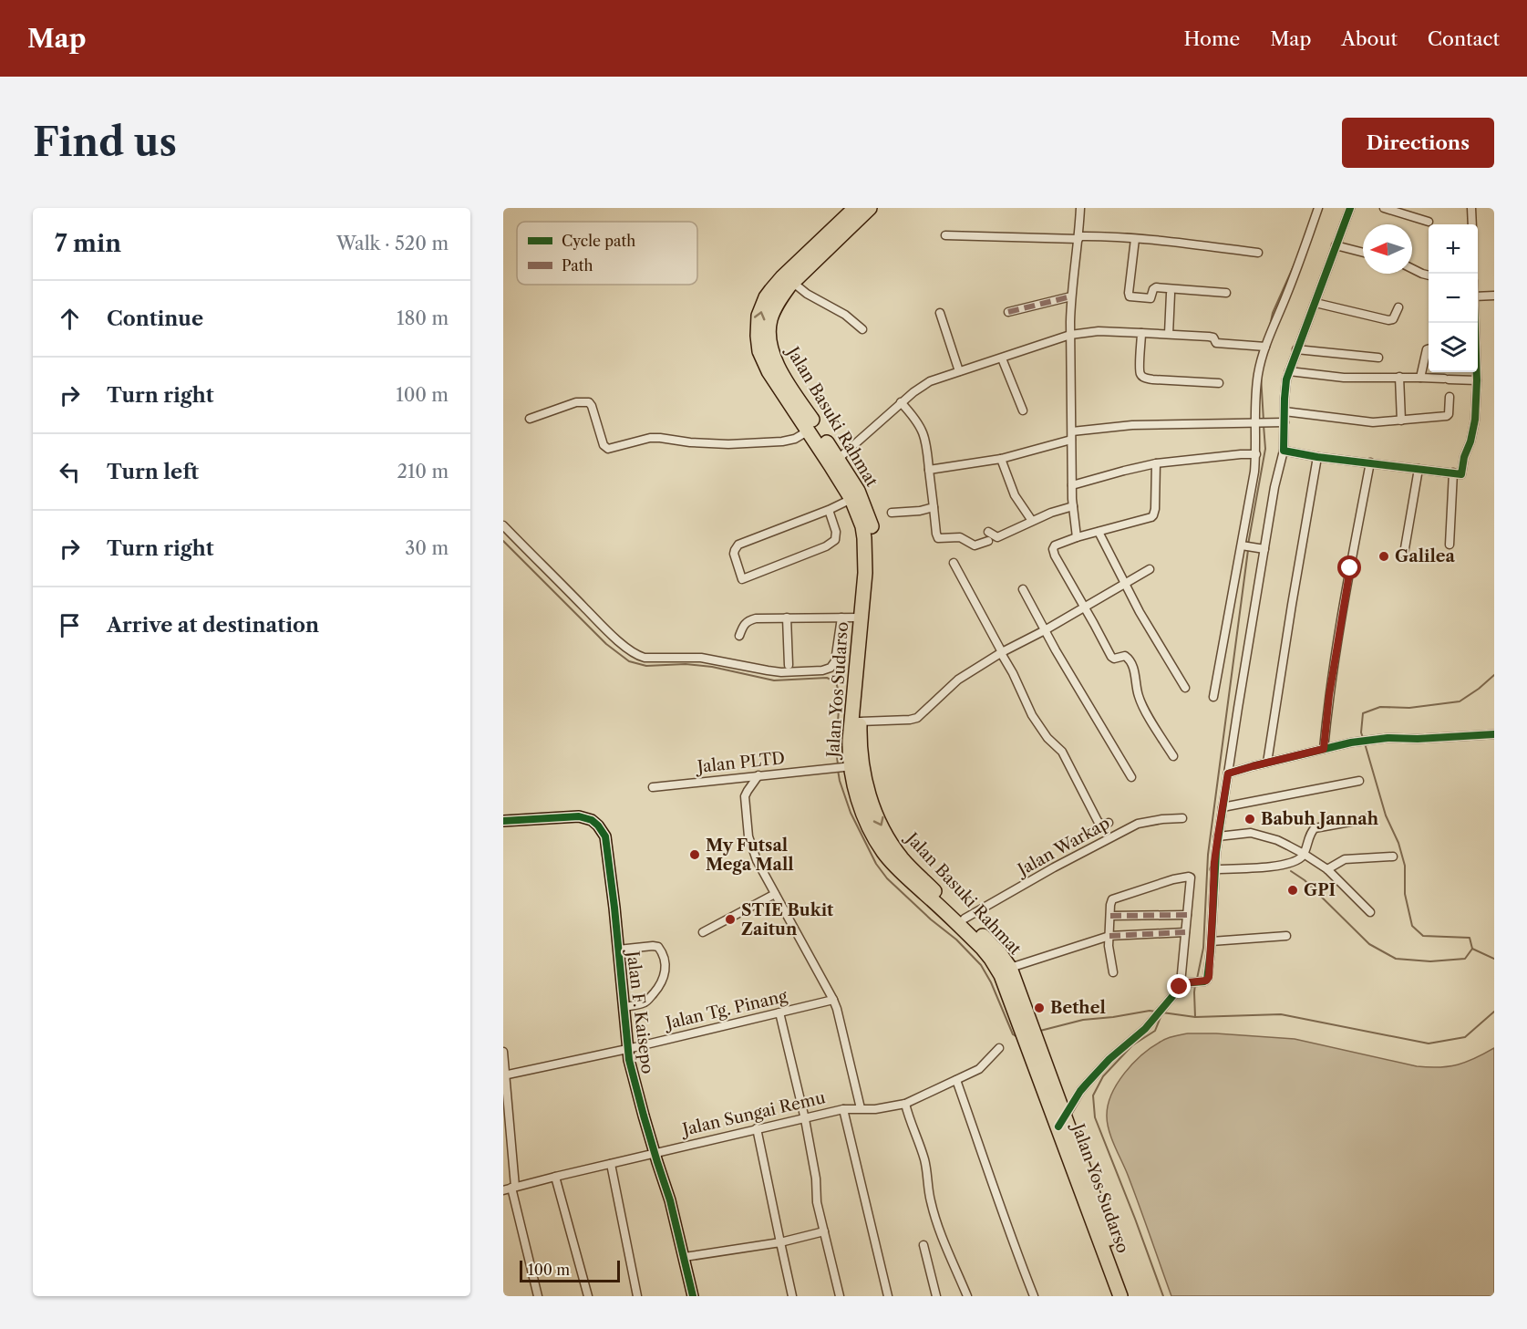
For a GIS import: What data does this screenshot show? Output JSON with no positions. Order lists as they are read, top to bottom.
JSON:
{
  "streets": {
    "highway": ["Jalan Basuki Rahmat", "Jalan Yos Sudarso"],
    "street": [
      "Jalan PLTD",
      "Jalan Warkap",
      "Jalan Tg. Pinang",
      "Jalan F. Kaisepo",
      "Jalan Sungai Remu"
    ]
  },
  "crossings": [
    ["Jalan Basuki Rahmat", "Jalan Yos Sudarso"],
    ["Jalan Basuki Rahmat", "Jalan PLTD"],
    ["Jalan Basuki Rahmat", "Jalan Warkap"],
    ["Jalan Yos Sudarso", "Jalan PLTD"],
    ["Jalan Tg. Pinang", "Jalan F. Kaisepo"],
    ["Jalan F. Kaisepo", "Jalan Sungai Remu"]
  ],
  "places": [
    "Galilea",
    "Babuh Jannah",
    "My Futsal Mega Mall",
    "GPI",
    "STIE Bukit Zaitun",
    "Bethel"
  ],
  "legend": ["Cycle path", "Path"],
  "scale_bar": "100 m",
  "north": "left",
  "page": {
    "header": "Map",
    "nav": [
      "Home",
      "Map",
      "About",
      "Contact"
    ],
    "buttons": "Directions",
    "title": "Find us",
    "heading": ["7 min", "Walk · 520 m"],
    "map_buttons": ["+", "−"],
    "list": [
      ["Continue", "180 m"],
      ["Turn right", "100 m"],
      ["Turn left", "210 m"],
      ["Turn right", "30 m"],
      "Arrive at destination"
    ],
    "scale": "100 m"
  }
}
